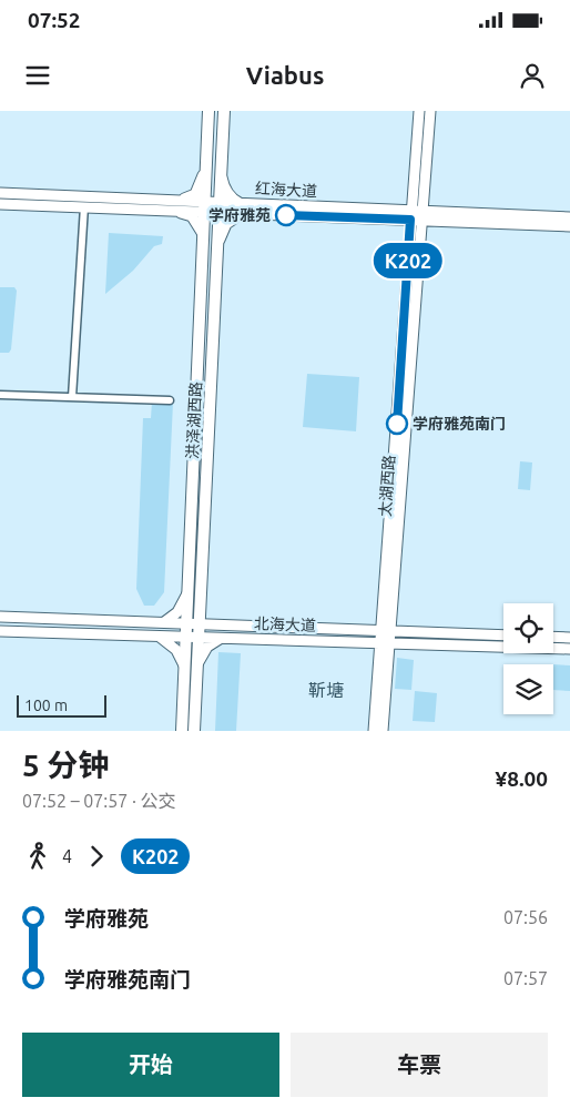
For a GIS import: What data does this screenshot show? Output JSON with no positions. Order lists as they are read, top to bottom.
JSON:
{
  "streets": {
    "main road": ["洪泽湖西路"],
    "street": ["红海大道", "太湖西路", "北海大道"]
  },
  "crossings": [
    ["红海大道", "洪泽湖西路"],
    ["红海大道", "太湖西路"],
    ["洪泽湖西路", "北海大道"],
    ["太湖西路", "北海大道"]
  ],
  "districts": ["靳塘"],
  "places": ["学府雅苑", "学府雅苑南门"],
  "lines": ["bus line K202"],
  "scale_bar": "100 m",
  "page": {
    "status": "07:52",
    "header": "Viabus",
    "on_map": "K202",
    "scale": "100 m",
    "heading": ["5 分钟", "07:52 – 07:57 · 公交", "¥8.00"],
    "legs": ["4", "K202"],
    "list": [
      {
        "name": "学府雅苑",
        "value": "07:56"
      },
      {
        "name": "学府雅苑南门",
        "value": "07:57"
      }
    ],
    "buttons": ["开始", "车票"]
  }
}
